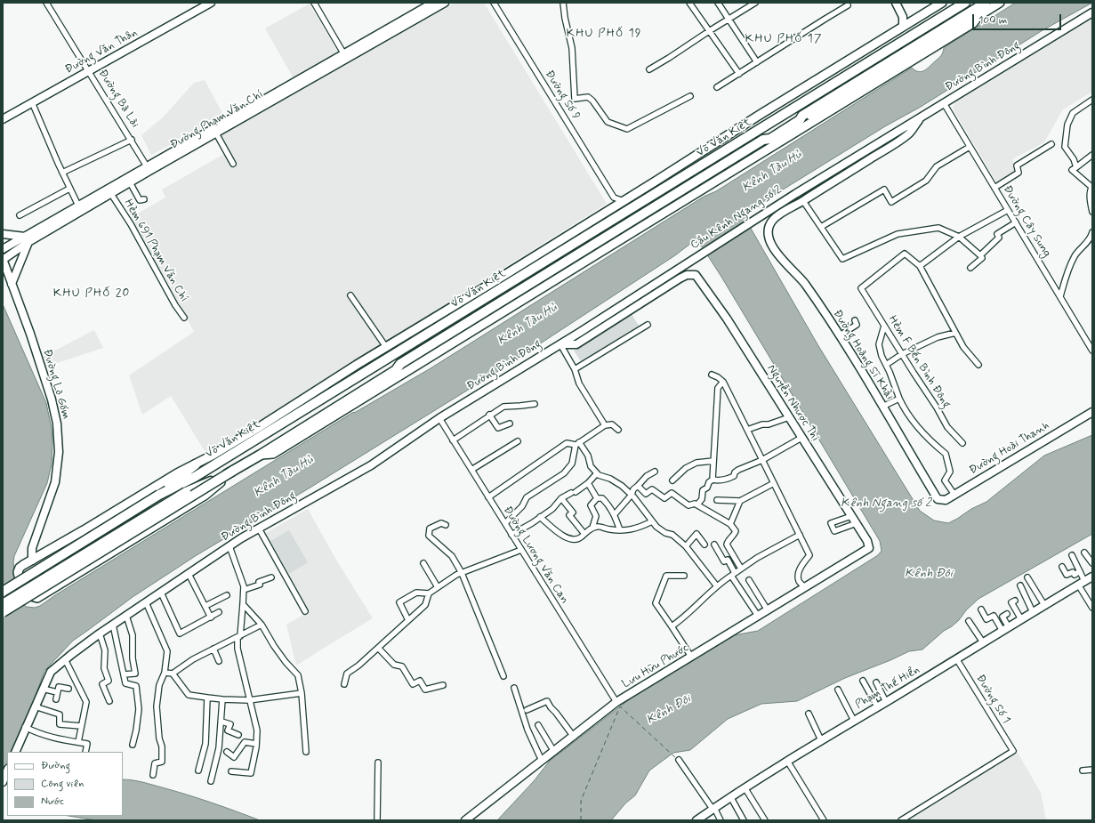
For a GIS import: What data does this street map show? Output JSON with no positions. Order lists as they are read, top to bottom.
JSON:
{
  "streets": {
    "highway": ["Võ Văn Kiệt"],
    "street": [
      "Đường Văn Thân",
      "Đường Bình Đông",
      "Đường Số 9",
      "Đường Bà Lài",
      "Đường Phạm Văn Chí",
      "Cầu Kênh Ngang số 2",
      "Đường Cây Sung",
      "Hẻm 691 Phạm Văn Chí",
      "Đường Hoàng Sĩ Khải",
      "Hẻm F Bến Bình Đông",
      "Đường Lò Gốm",
      "Nguyễn Nhược Thị",
      "Đường Hoài Thanh",
      "Đường Lương Văn Can",
      "Lưu Hữu Phước",
      "Phạm Thế Hiển",
      "Đường Số 1"
    ]
  },
  "crossings": [
    ["Đường Văn Thân", "Đường Bà Lài"],
    ["Đường Bình Đông", "Cầu Kênh Ngang số 2"],
    ["Đường Bình Đông", "Đường Cây Sung"],
    ["Đường Bình Đông", "Đường Hoàng Sĩ Khải"],
    ["Đường Bình Đông", "Nguyễn Nhược Thị"],
    ["Đường Bình Đông", "Đường Lương Văn Can"],
    ["Đường Bà Lài", "Đường Phạm Văn Chí"],
    ["Đường Phạm Văn Chí", "Hẻm 691 Phạm Văn Chí"],
    ["Đường Phạm Văn Chí", "Đường Lò Gốm"],
    ["Võ Văn Kiệt", "Đường Lò Gốm"],
    ["Đường Hoàng Sĩ Khải", "Đường Hoài Thanh"],
    ["Nguyễn Nhược Thị", "Lưu Hữu Phước"],
    ["Đường Lương Văn Can", "Lưu Hữu Phước"],
    ["Phạm Thế Hiển", "Đường Số 1"]
  ],
  "districts": ["KHU PHỐ 19", "KHU PHỐ 17", "KHU PHỐ 20"],
  "water": ["Kênh Tàu Hủ", "Kênh Ngang số 2", "Kênh Đôi"],
  "legend": ["Đường", "Công viên", "Nước"],
  "scale_bar": "100 m"
}
